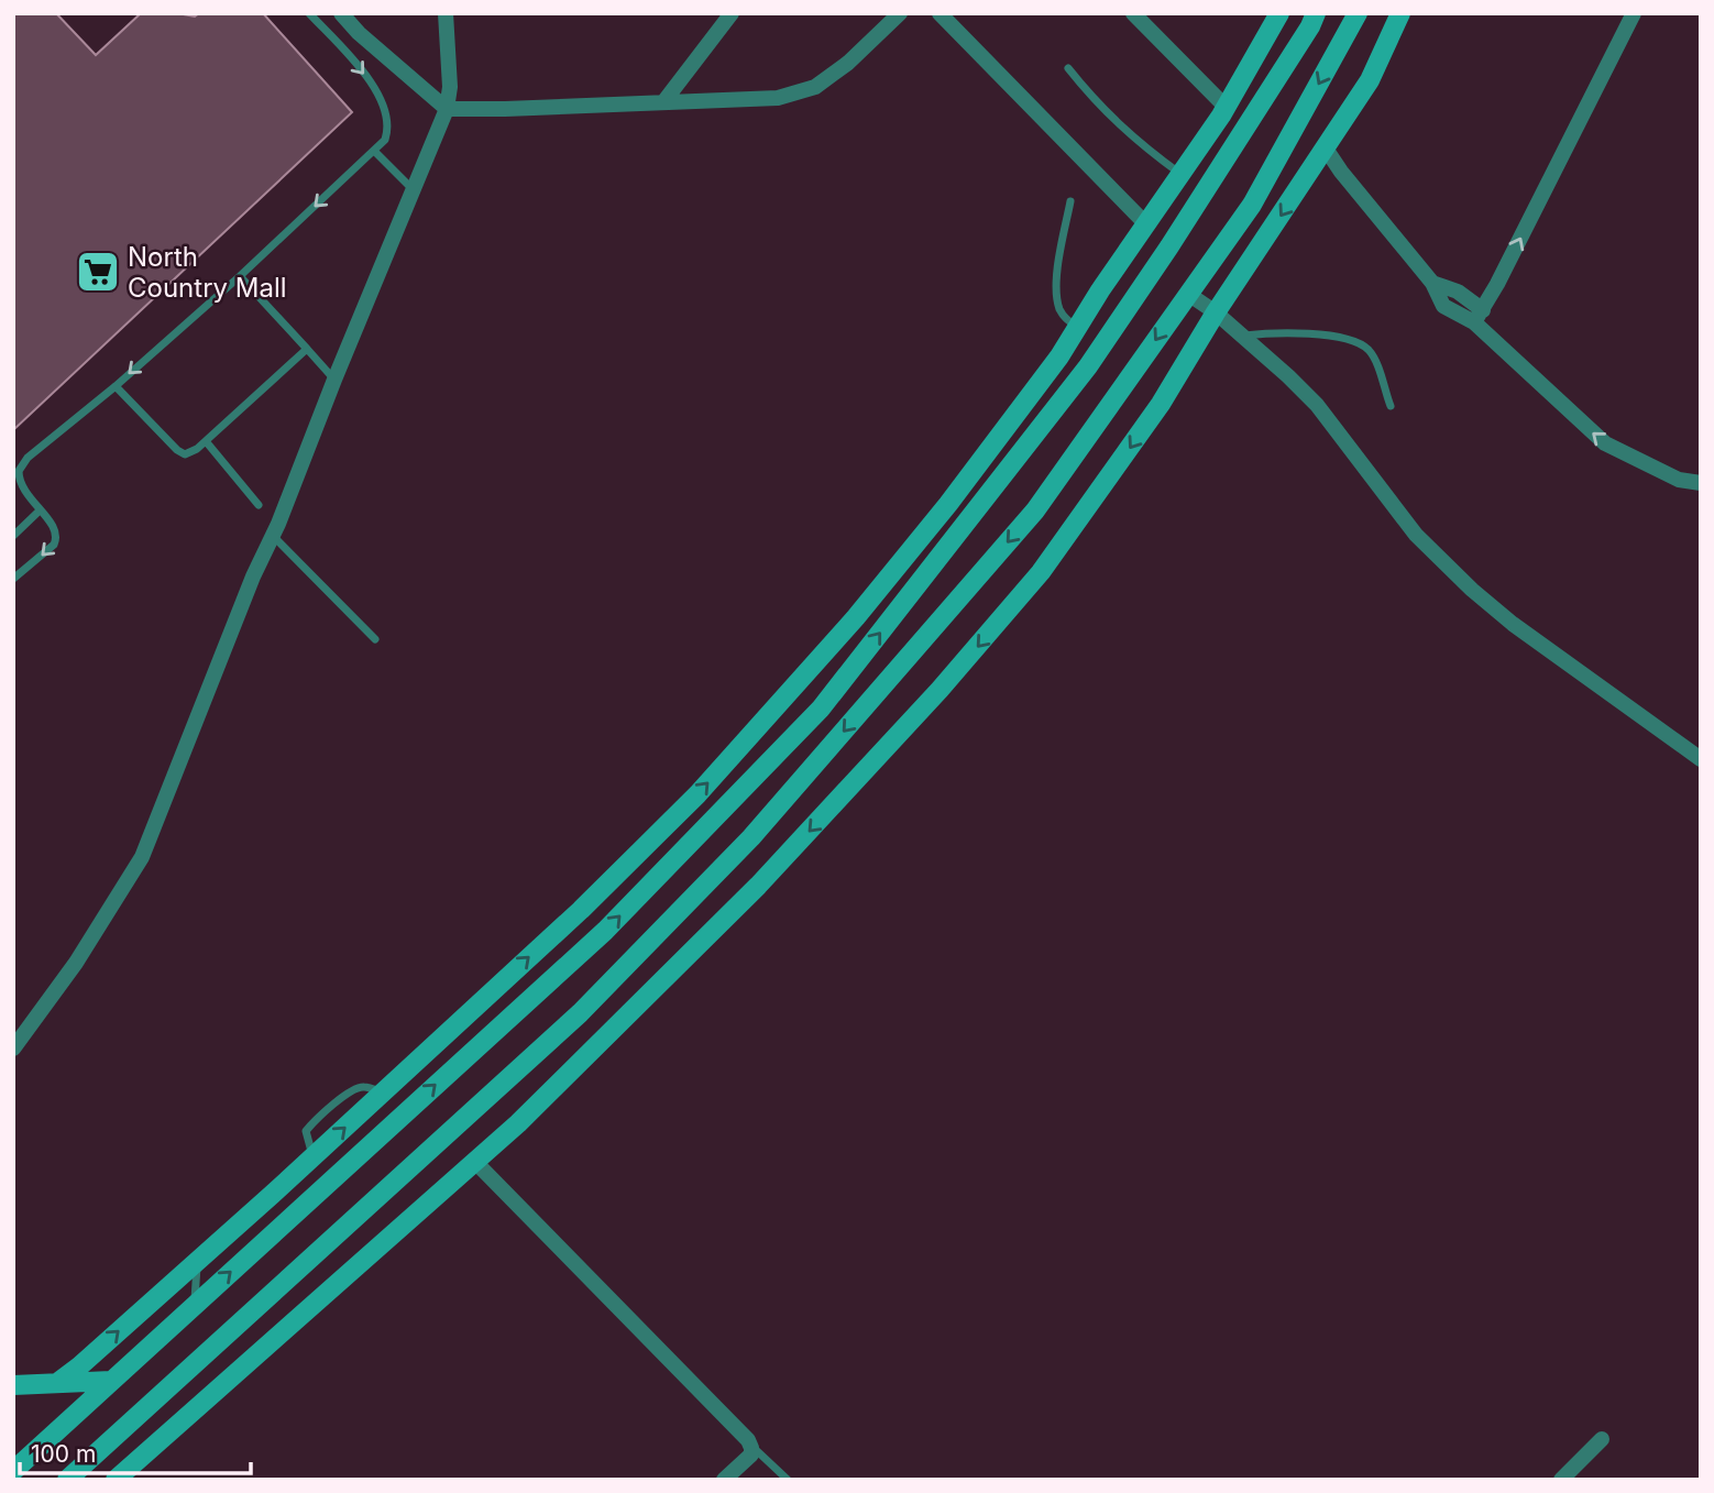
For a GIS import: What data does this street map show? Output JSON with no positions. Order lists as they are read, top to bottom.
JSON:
{
  "places": {
    "supermarket": ["North Country Mall"]
  },
  "scale_bar": "100 m"
}
